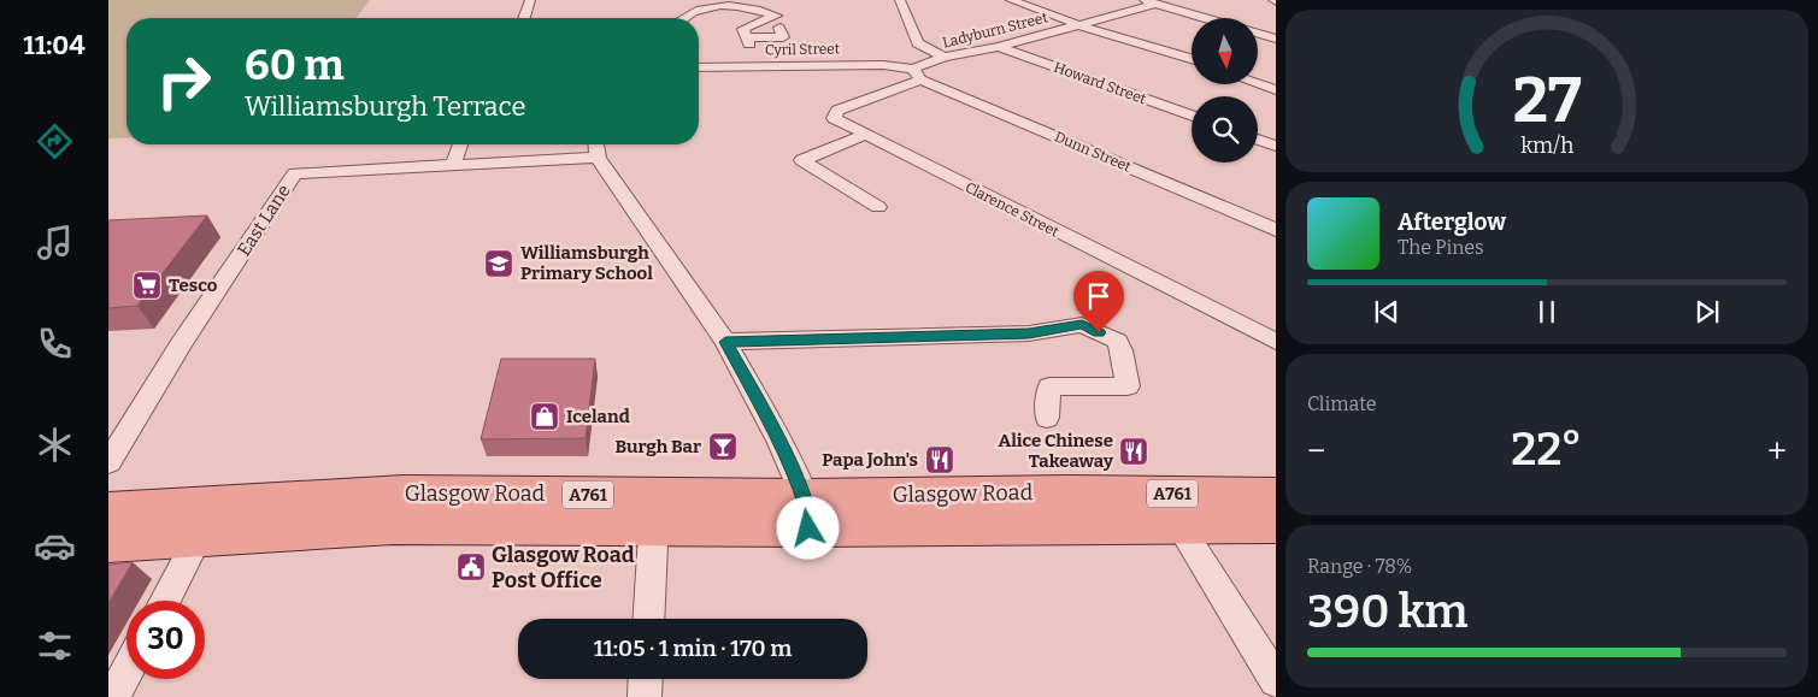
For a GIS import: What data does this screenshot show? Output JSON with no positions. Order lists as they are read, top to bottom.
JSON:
{
  "streets": {
    "main road": ["Glasgow Road", "A761"],
    "street": [
      "Ladyburn Street",
      "Cyril Street",
      "Howard Street",
      "Dunn Street",
      "Clarence Street",
      "East Lane"
    ]
  },
  "crossings": [
    ["Ladyburn Street", "Cyril Street"],
    ["Ladyburn Street", "Howard Street"],
    ["Ladyburn Street", "Dunn Street"],
    ["Ladyburn Street", "Clarence Street"],
    ["Cyril Street", "Dunn Street"],
    ["Cyril Street", "Clarence Street"],
    ["Dunn Street", "Clarence Street"]
  ],
  "places": {
    "school or university": ["Williamsburgh Primary School"],
    "supermarket": ["Tesco"],
    "shop": ["Iceland"],
    "bar": ["Burgh Bar"],
    "restaurant": ["Alice Chinese Takeaway", "Papa John's"],
    "public building": ["Glasgow Road Post Office"]
  },
  "north": "bottom",
  "page": {
    "tabs": "11:04",
    "turn": ["60 m", "Williamsburgh Terrace"],
    "song": ["Afterglow", "The Pines"],
    "tile": [
      "Climate",
      ["Range · 78%", "390 km"]
    ],
    "heat": ["−", "22°", "+"],
    "limit": "30",
    "trip": "11:05 · 1 min · 170 m",
    "gauge": ["27", "km/h"]
  }
}
